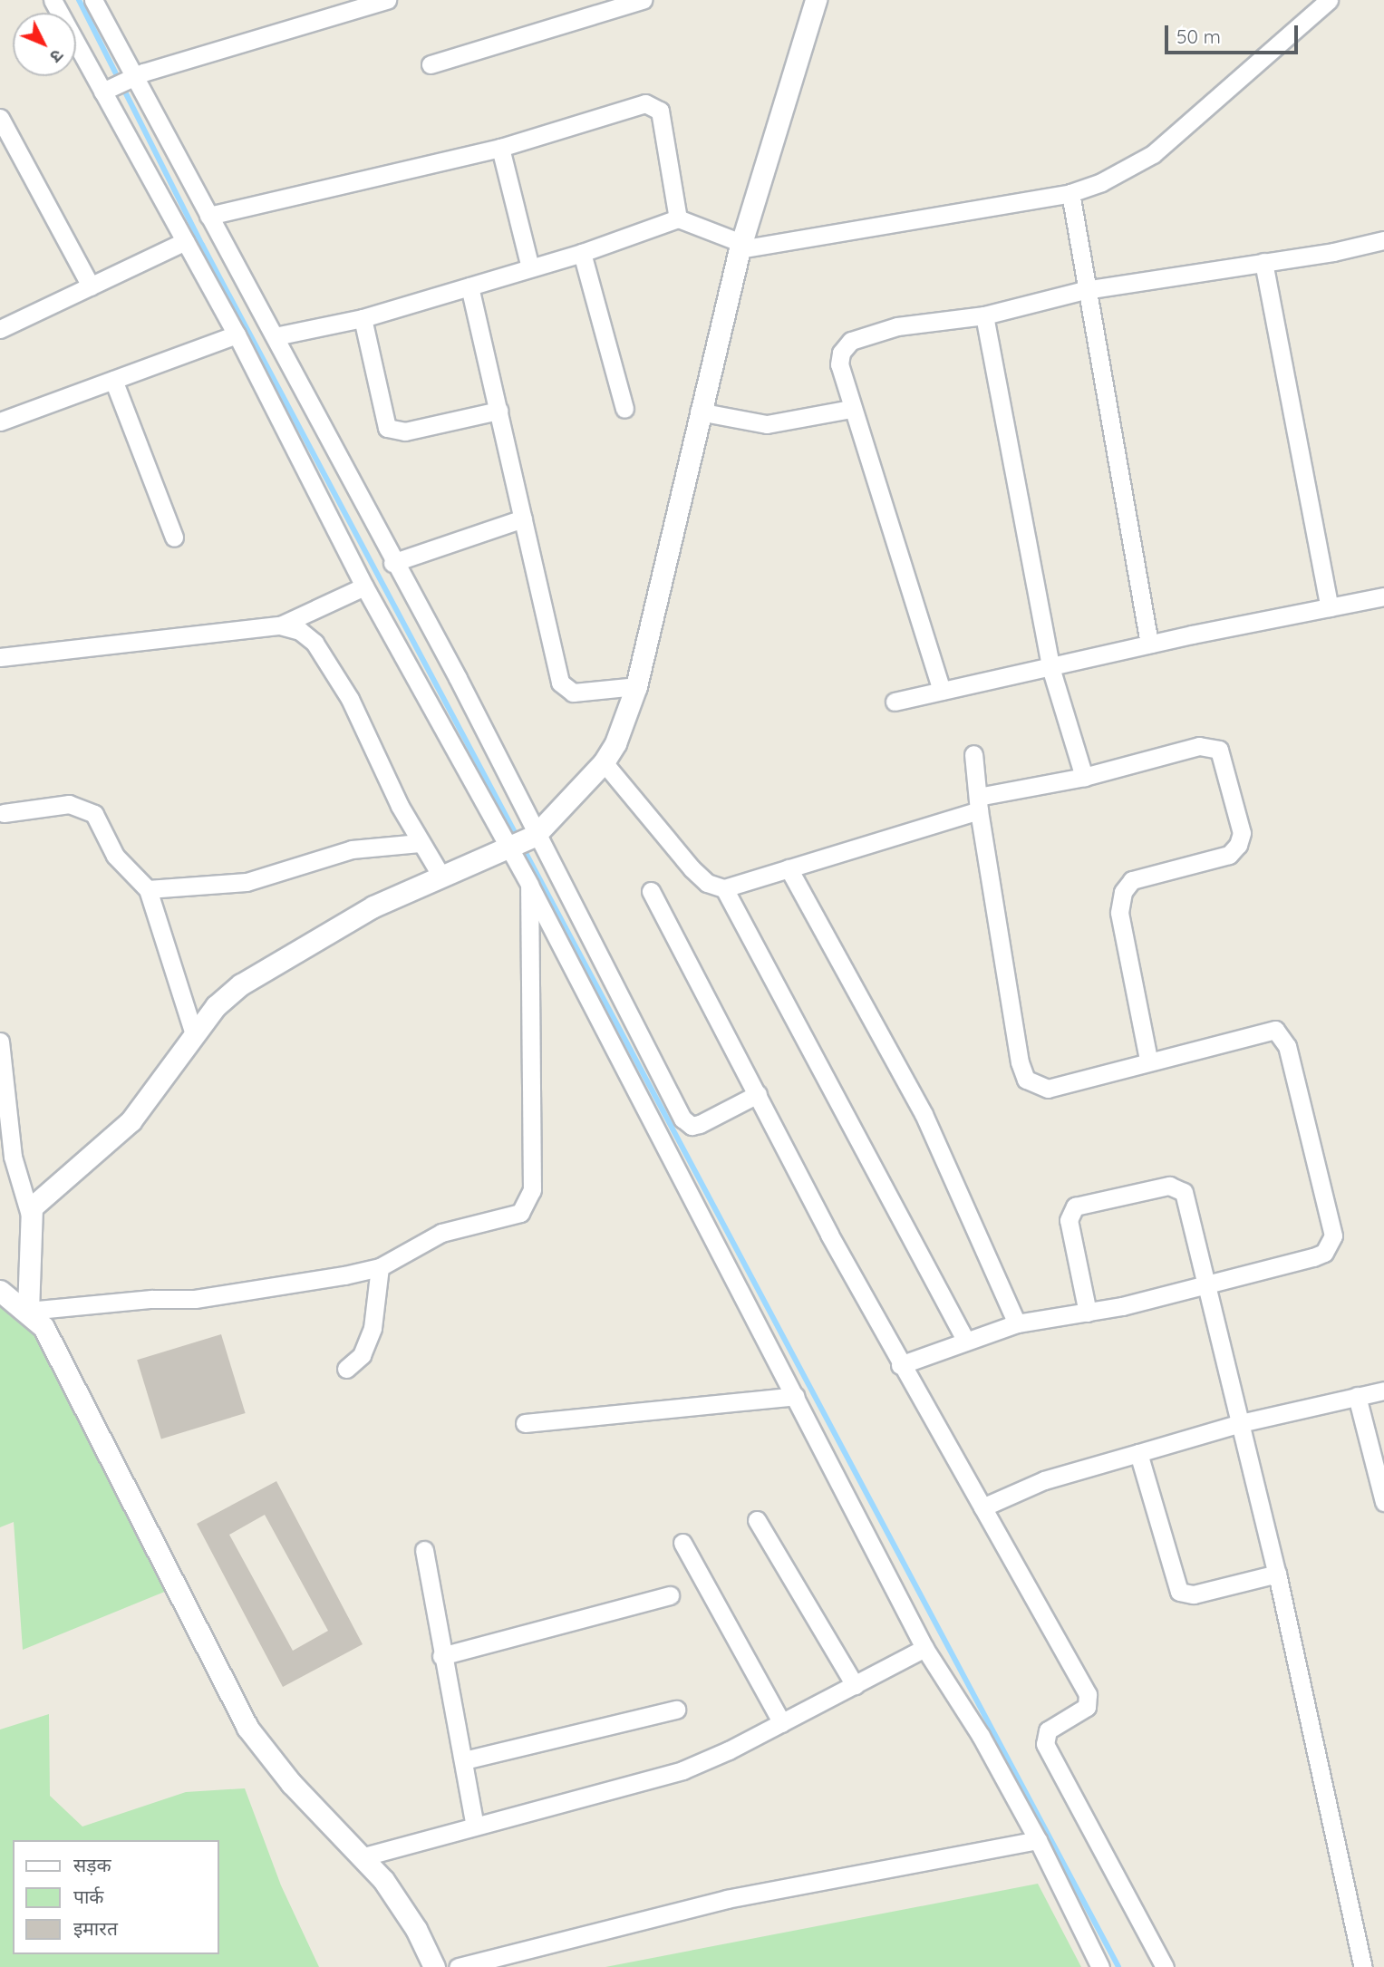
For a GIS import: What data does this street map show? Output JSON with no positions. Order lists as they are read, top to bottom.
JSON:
{
  "legend": ["सड़क", "पार्क", "इमारत"],
  "scale_bar": "50 m",
  "north": "bottom right"
}
